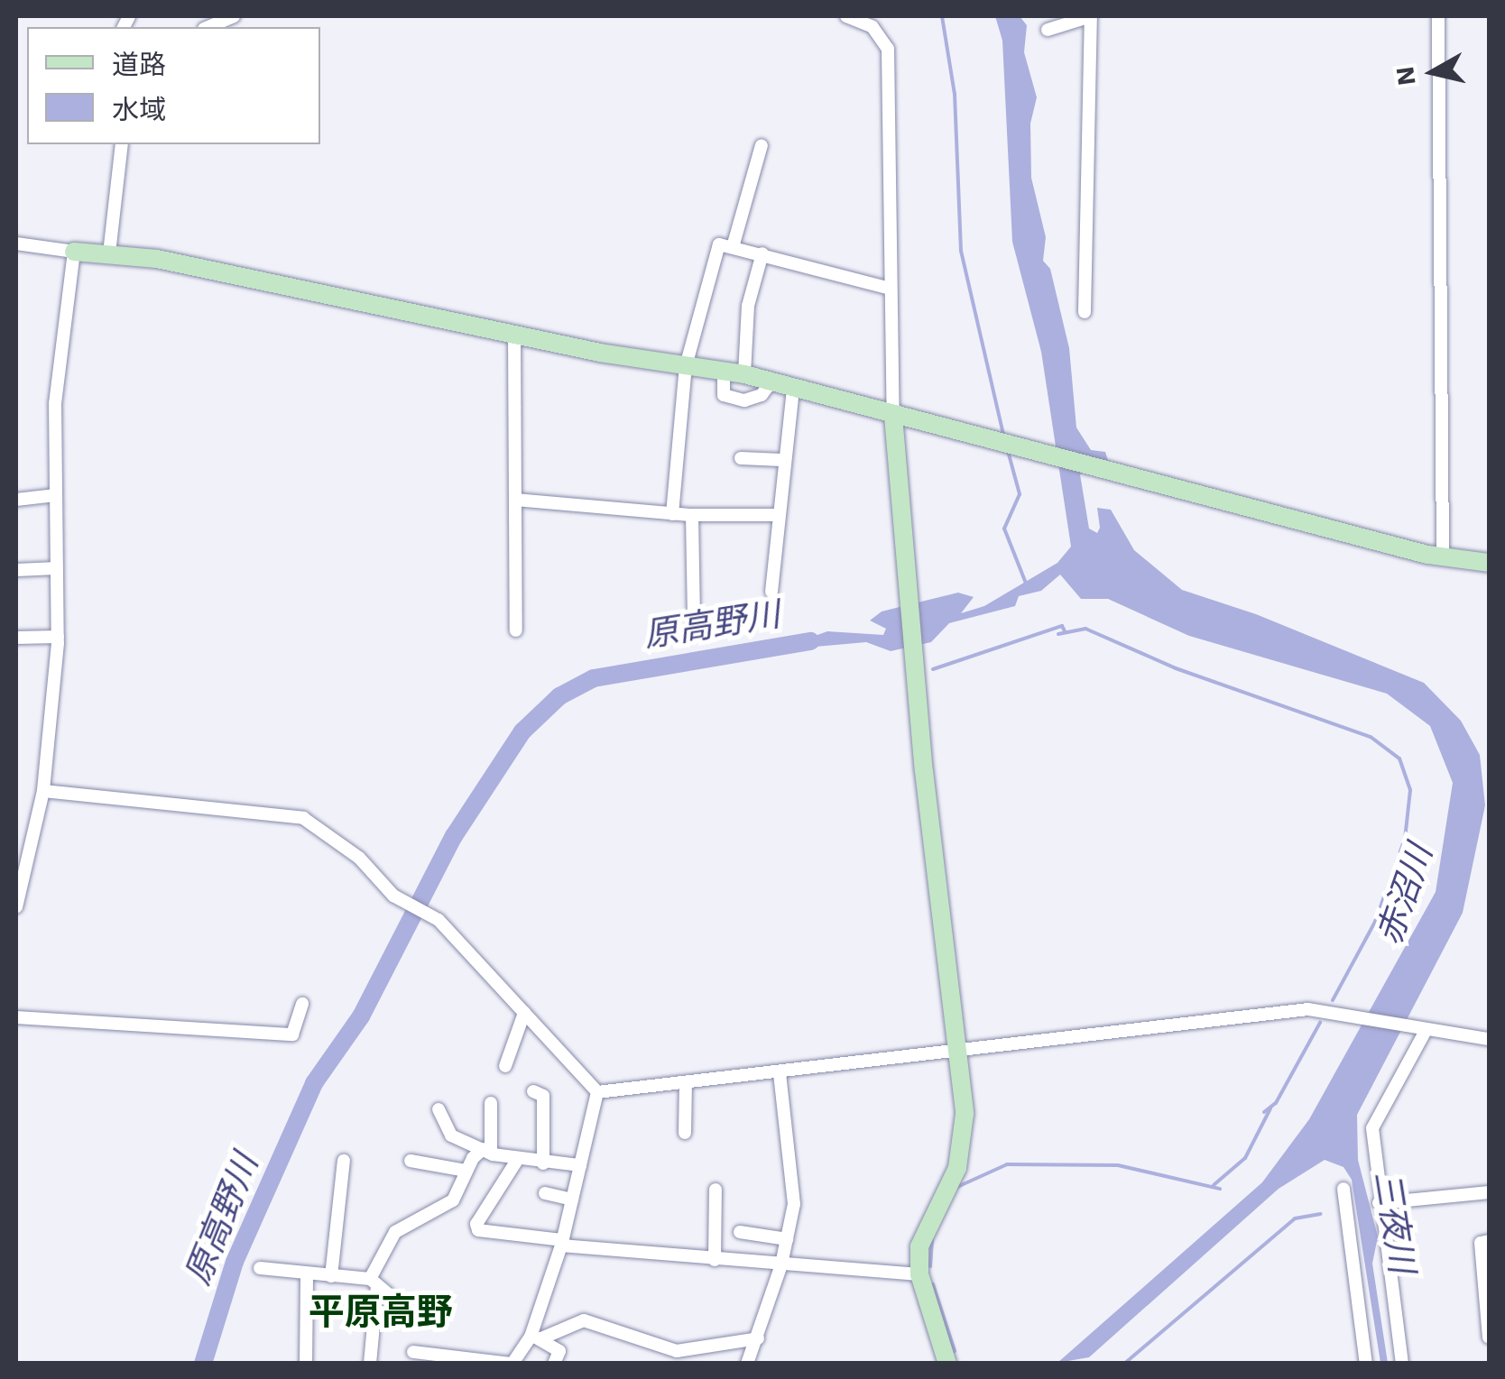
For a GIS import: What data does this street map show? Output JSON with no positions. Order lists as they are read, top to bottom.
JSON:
{
  "districts": ["平原高野"],
  "water": ["原高野川", "赤沼川", "三夜川"],
  "legend": ["道路", "水域"],
  "north": "left"
}
